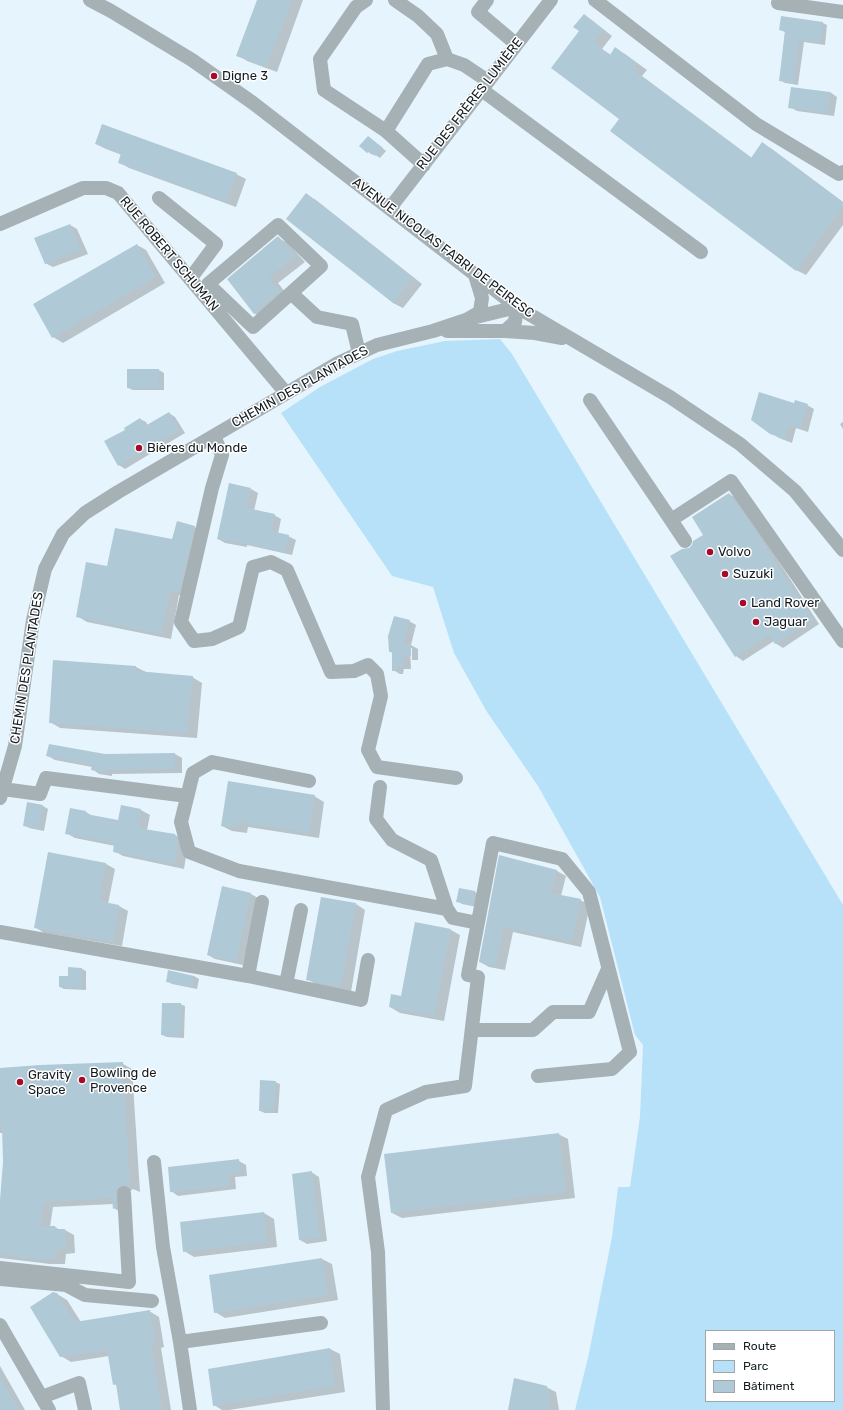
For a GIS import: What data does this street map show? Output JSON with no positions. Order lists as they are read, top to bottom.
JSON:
{
  "streets": {
    "street": [
      "RUE DES FRÈRES LUMIÈRE",
      "AVENUE NICOLAS FABRI DE PEIRESC",
      "RUE ROBERT SCHUMAN",
      "CHEMIN DES PLANTADES"
    ]
  },
  "crossings": [
    ["RUE DES FRÈRES LUMIÈRE", "AVENUE NICOLAS FABRI DE PEIRESC"],
    ["RUE ROBERT SCHUMAN", "CHEMIN DES PLANTADES"]
  ],
  "places": [
    "Digne 3",
    "Bières du Monde",
    "Volvo",
    "Suzuki",
    "Land Rover",
    "Jaguar",
    "Bowling de Provence",
    "Gravity Space"
  ],
  "legend": ["Route", "Parc", "Bâtiment"]
}
